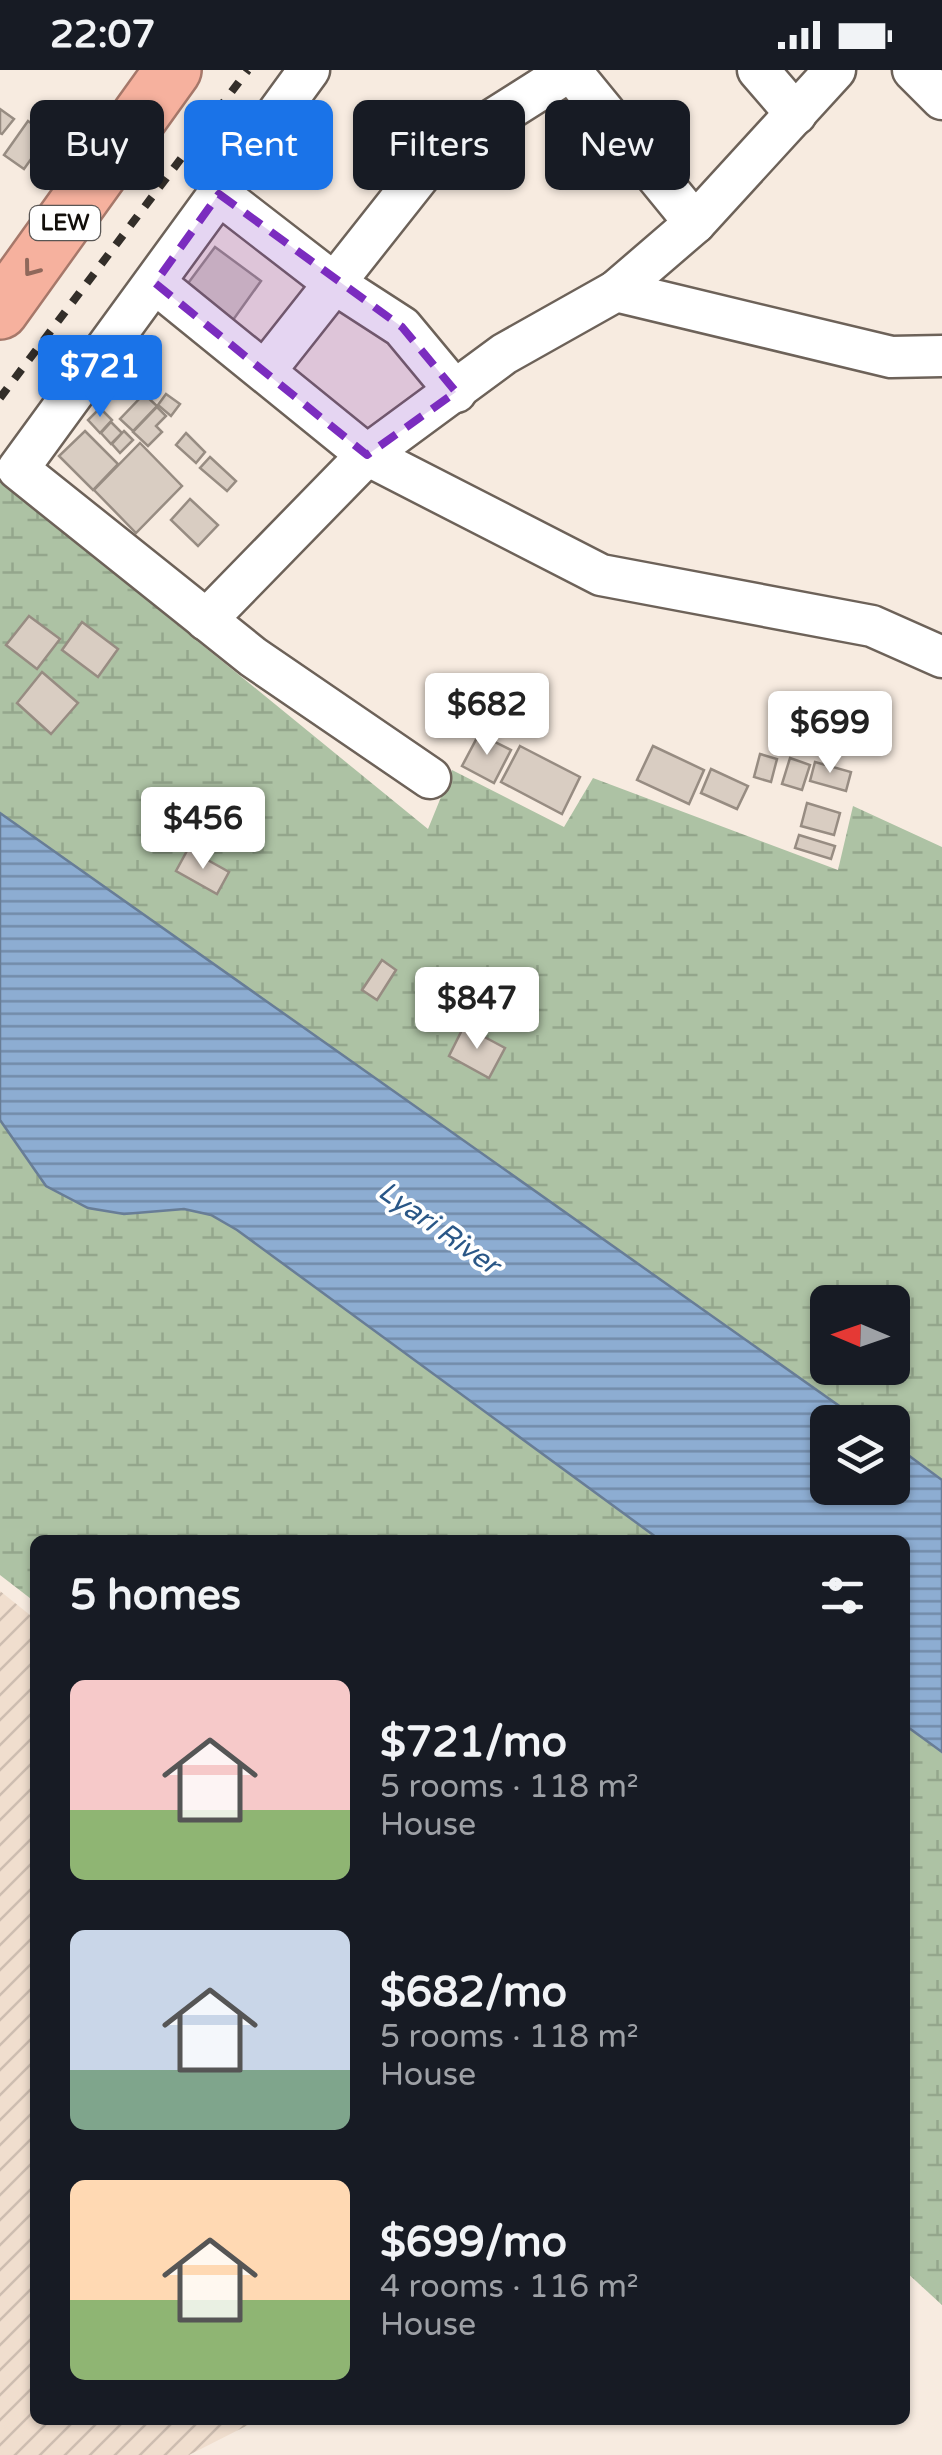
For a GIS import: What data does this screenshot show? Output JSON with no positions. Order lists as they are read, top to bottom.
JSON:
{
  "streets": {
    "highway": ["LEW"]
  },
  "water": ["Lyari River"],
  "north": "left",
  "page": {
    "status": "22:07",
    "chip": [
      "Buy",
      "Rent",
      "Filters",
      "New"
    ],
    "price": [
      "$721",
      "$682",
      "$699",
      "$456",
      "$847"
    ],
    "heading": "5 homes",
    "list": [
      {
        "name": "$721/mo",
        "note": "5 rooms · 118 m² · House"
      },
      {
        "name": "$682/mo",
        "note": "5 rooms · 118 m² · House"
      },
      {
        "name": "$699/mo",
        "note": "4 rooms · 116 m² · House"
      }
    ]
  }
}
